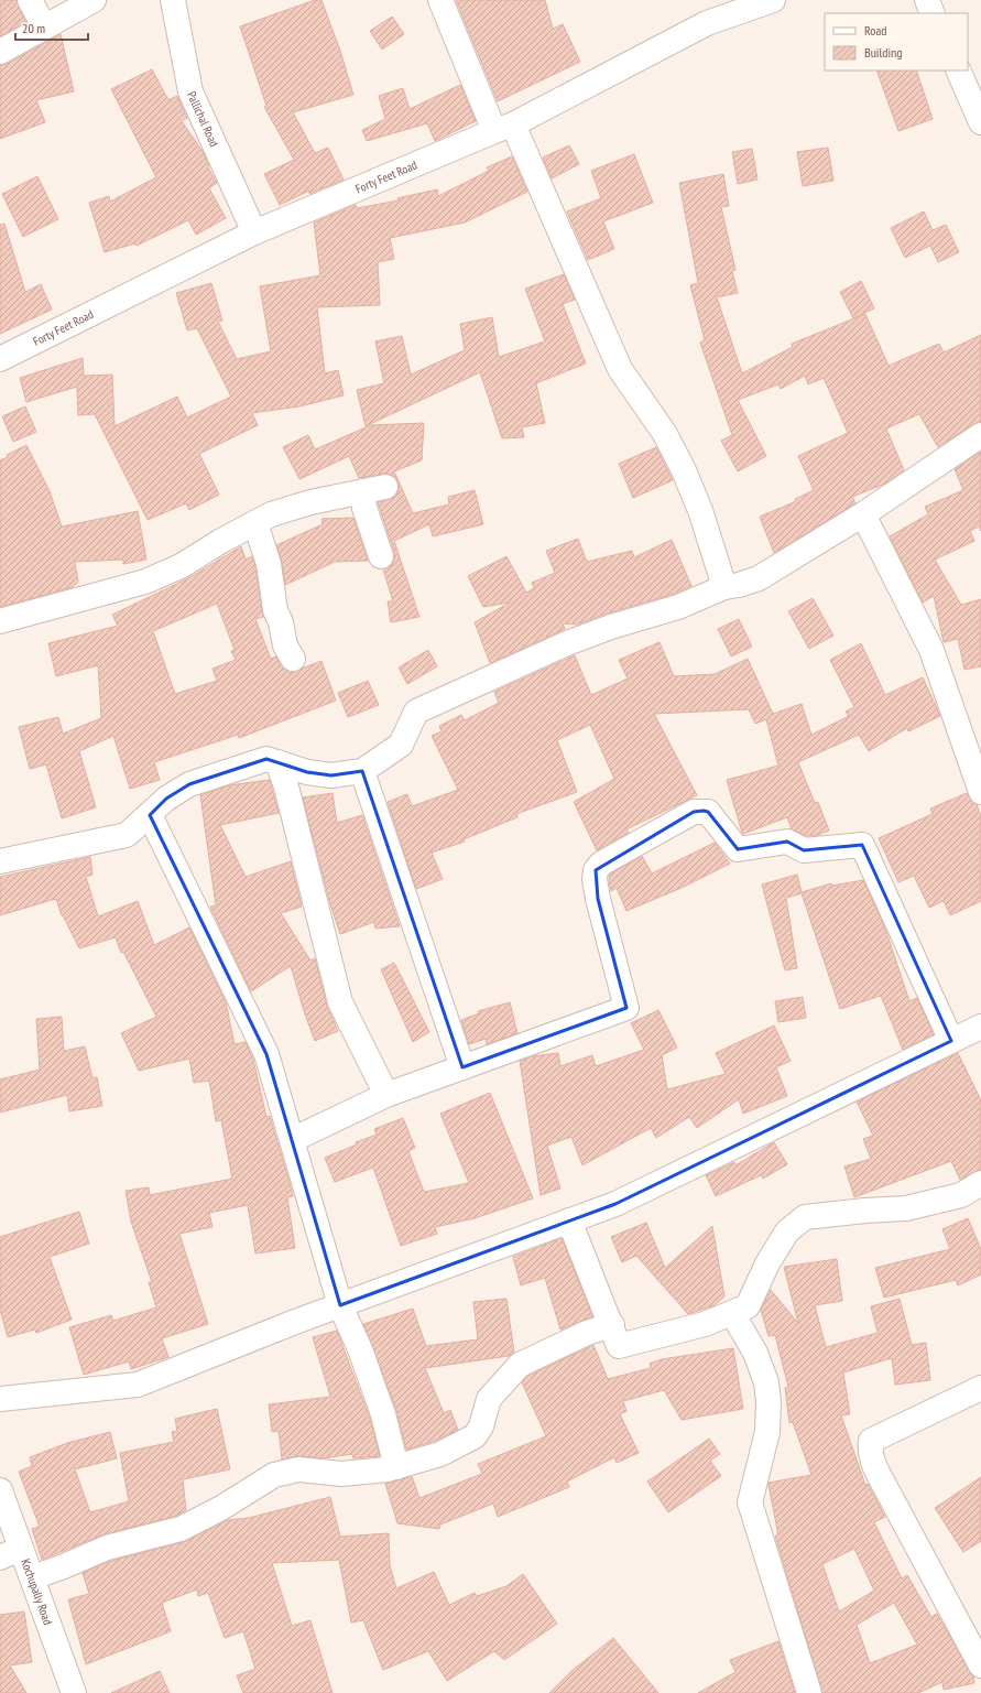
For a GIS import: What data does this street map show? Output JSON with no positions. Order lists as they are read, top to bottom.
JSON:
{
  "streets": {
    "street": ["Pallichal Road", "Forty Feet Road", "Kochupally Road"]
  },
  "crossings": [
    ["Pallichal Road", "Forty Feet Road"]
  ],
  "legend": ["Road", "Building"],
  "scale_bar": "20 m"
}
